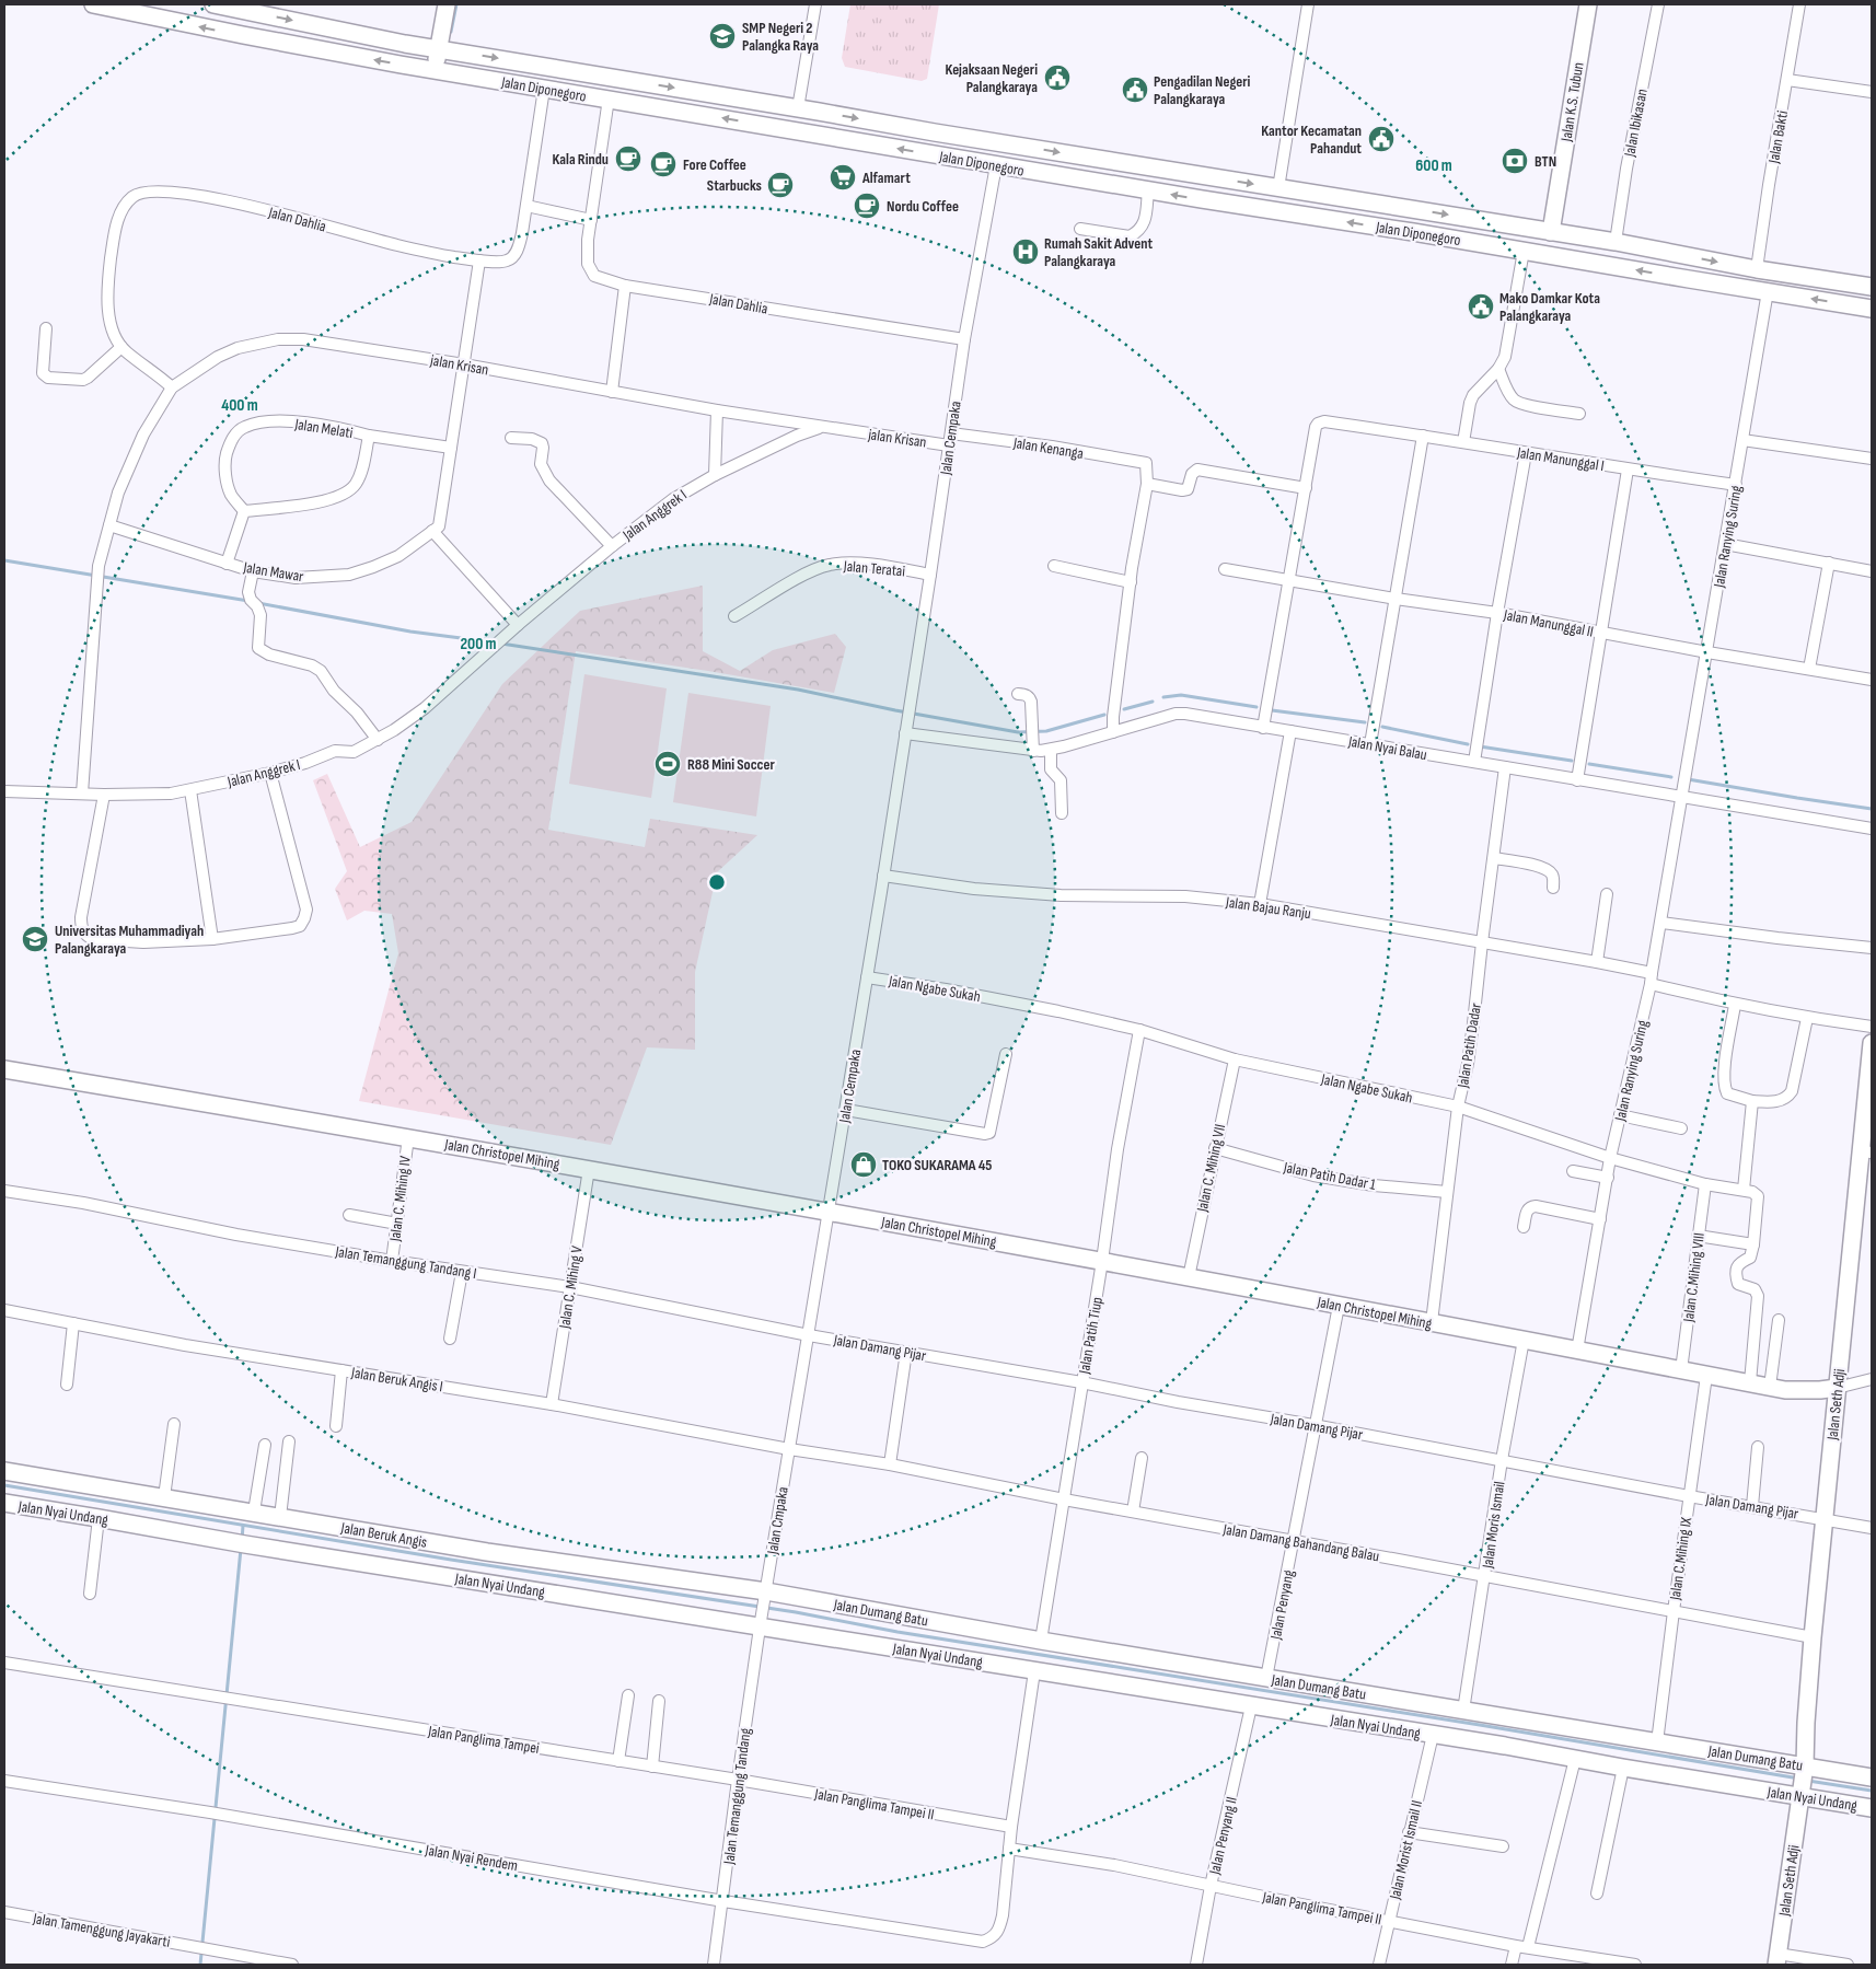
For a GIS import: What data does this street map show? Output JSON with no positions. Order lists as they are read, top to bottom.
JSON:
{
  "streets": {
    "street": [
      "Jalan Diponegoro",
      "Jalan K.S. Tubun",
      "Jalan Ibikasan",
      "Jalan Bakti",
      "Jalan Dahlia",
      "jalan Krisan",
      "Jalan Melati",
      "Jalan Cempaka",
      "Jalan Kenanga",
      "Jalan Manunggal I",
      "Jalan Anggrek I",
      "Jalan Ranying Suring",
      "Jalan Teratai",
      "Jalan Mawar",
      "Jalan Manunggal II",
      "Jalan Nyai Balau",
      "Jalan Bajau Ranju",
      "Jalan Ngabe Sukah",
      "Jalan Patih Dadar",
      "Jalan Christopel Mihing",
      "Jalan C. Mihing VII",
      "Jalan Patih Dadar 1",
      "Jalan C. Mihing IV",
      "Jalan Temanggung Tandang I",
      "Jalan C.Mihing VIII",
      "Jalan C. Mihing V",
      "Jalan Patih Tiup",
      "Jalan Damang Pijar",
      "Jalan Beruk Angis I",
      "Jalan Seth Adji",
      "Jalan Nyai Undang",
      "Jalan Cmpaka",
      "Jalan Moris Ismail",
      "Jalan Beruk Angis",
      "Jalan Damang Bahandang Balau",
      "Jalan C.Mihing IX",
      "Jalan Penyang",
      "Jalan Dumang Batu",
      "Jalan Panglima Tampei",
      "Jalan Temanggung Tandang",
      "Jalan Panglima Tampei II",
      "Jalan Penyang II",
      "Jalan Morist Ismail II",
      "Jalan Nyai Rendem",
      "Jalan Tamenggung Jayakarti"
    ]
  },
  "crossings": [
    ["Jalan Diponegoro", "Jalan K.S. Tubun"],
    ["Jalan Diponegoro", "Jalan Ibikasan"],
    ["Jalan Diponegoro", "Jalan Bakti"],
    ["Jalan Diponegoro", "Jalan Dahlia"],
    ["Jalan Diponegoro", "Jalan Cempaka"],
    ["Jalan Diponegoro", "Jalan Ranying Suring"],
    ["Jalan Dahlia", "jalan Krisan"],
    ["Jalan Dahlia", "Jalan Cempaka"],
    ["jalan Krisan", "Jalan Cempaka"],
    ["jalan Krisan", "Jalan Kenanga"],
    ["jalan Krisan", "Jalan Anggrek I"],
    ["jalan Krisan", "Jalan Mawar"],
    ["Jalan Cempaka", "Jalan Kenanga"],
    ["Jalan Cempaka", "Jalan Teratai"],
    ["Jalan Cempaka", "Jalan Nyai Balau"],
    ["Jalan Cempaka", "Jalan Bajau Ranju"],
    ["Jalan Cempaka", "Jalan Ngabe Sukah"],
    ["Jalan Cempaka", "Jalan Christopel Mihing"],
    ["Jalan Cempaka", "Jalan Temanggung Tandang I"],
    ["Jalan Cempaka", "Jalan Damang Pijar"],
    ["Jalan Cempaka", "Jalan Beruk Angis I"],
    ["Jalan Cempaka", "Jalan Cmpaka"],
    ["Jalan Cempaka", "Jalan Damang Bahandang Balau"],
    ["Jalan Manunggal I", "Jalan Ranying Suring"],
    ["Jalan Ranying Suring", "Jalan Manunggal II"],
    ["Jalan Ranying Suring", "Jalan Nyai Balau"],
    ["Jalan Ranying Suring", "Jalan Bajau Ranju"],
    ["Jalan Ranying Suring", "Jalan Ngabe Sukah"],
    ["Jalan Ranying Suring", "Jalan Christopel Mihing"],
    ["Jalan Nyai Balau", "Jalan Patih Dadar"],
    ["Jalan Bajau Ranju", "Jalan Patih Dadar"],
    ["Jalan Ngabe Sukah", "Jalan Patih Dadar"],
    ["Jalan Ngabe Sukah", "Jalan C. Mihing VII"],
    ["Jalan Ngabe Sukah", "Jalan C.Mihing VIII"],
    ["Jalan Ngabe Sukah", "Jalan Patih Tiup"],
    ["Jalan Patih Dadar", "Jalan Christopel Mihing"],
    ["Jalan Patih Dadar", "Jalan Patih Dadar 1"],
    ["Jalan Christopel Mihing", "Jalan C. Mihing VII"],
    ["Jalan Christopel Mihing", "Jalan C. Mihing IV"],
    ["Jalan Christopel Mihing", "Jalan C.Mihing VIII"],
    ["Jalan Christopel Mihing", "Jalan C. Mihing V"],
    ["Jalan Christopel Mihing", "Jalan Patih Tiup"],
    ["Jalan Christopel Mihing", "Jalan Seth Adji"],
    ["Jalan Christopel Mihing", "Jalan Moris Ismail"],
    ["Jalan Christopel Mihing", "Jalan C.Mihing IX"],
    ["Jalan Christopel Mihing", "Jalan Penyang"],
    ["Jalan C. Mihing VII", "Jalan Patih Dadar 1"],
    ["Jalan C. Mihing IV", "Jalan Temanggung Tandang I"],
    ["Jalan Temanggung Tandang I", "Jalan C. Mihing V"],
    ["Jalan Temanggung Tandang I", "Jalan Damang Pijar"],
    ["Jalan C. Mihing V", "Jalan Beruk Angis I"],
    ["Jalan Patih Tiup", "Jalan Damang Pijar"],
    ["Jalan Patih Tiup", "Jalan Damang Bahandang Balau"],
    ["Jalan Patih Tiup", "Jalan Dumang Batu"],
    ["Jalan Damang Pijar", "Jalan Seth Adji"],
    ["Jalan Damang Pijar", "Jalan Moris Ismail"],
    ["Jalan Damang Pijar", "Jalan C.Mihing IX"],
    ["Jalan Damang Pijar", "Jalan Penyang"],
    ["Jalan Beruk Angis I", "Jalan Cmpaka"],
    ["Jalan Beruk Angis I", "Jalan Damang Bahandang Balau"],
    ["Jalan Seth Adji", "Jalan Nyai Undang"],
    ["Jalan Seth Adji", "Jalan Damang Bahandang Balau"],
    ["Jalan Seth Adji", "Jalan Dumang Batu"],
    ["Jalan Nyai Undang", "Jalan Cmpaka"],
    ["Jalan Nyai Undang", "Jalan Temanggung Tandang"],
    ["Jalan Nyai Undang", "Jalan Penyang II"],
    ["Jalan Nyai Undang", "Jalan Morist Ismail II"],
    ["Jalan Nyai Undang", "Jalan Nyai Rendem"],
    ["Jalan Cmpaka", "Jalan Beruk Angis"],
    ["Jalan Cmpaka", "Jalan Damang Bahandang Balau"],
    ["Jalan Cmpaka", "Jalan Dumang Batu"],
    ["Jalan Cmpaka", "Jalan Temanggung Tandang"],
    ["Jalan Moris Ismail", "Jalan Damang Bahandang Balau"],
    ["Jalan Moris Ismail", "Jalan Dumang Batu"],
    ["Jalan Beruk Angis", "Jalan Dumang Batu"],
    ["Jalan Damang Bahandang Balau", "Jalan C.Mihing IX"],
    ["Jalan Damang Bahandang Balau", "Jalan Penyang"],
    ["Jalan C.Mihing IX", "Jalan Dumang Batu"],
    ["Jalan Penyang", "Jalan Dumang Batu"],
    ["Jalan Panglima Tampei", "Jalan Temanggung Tandang"],
    ["Jalan Panglima Tampei", "Jalan Panglima Tampei II"],
    ["Jalan Temanggung Tandang", "Jalan Panglima Tampei II"],
    ["Jalan Temanggung Tandang", "Jalan Nyai Rendem"],
    ["Jalan Panglima Tampei II", "Jalan Penyang II"],
    ["Jalan Panglima Tampei II", "Jalan Morist Ismail II"],
    ["Jalan Panglima Tampei II", "Jalan Nyai Rendem"]
  ],
  "places": {
    "school or university": ["SMP Negeri 2 Palangka Raya", "Universitas Muhammadiyah Palangkaraya"],
    "public building": [
      "Kejaksaan Negeri Palangkaraya",
      "Pengadilan Negeri Palangkaraya",
      "Kantor Kecamatan Pahandut",
      "Mako Damkar Kota Palangkaraya"
    ],
    "cafe": [
      "Kala Rindu",
      "Fore Coffee",
      "Starbucks",
      "Nordu Coffee"
    ],
    "bank": ["BTN"],
    "supermarket": ["Alfamart"],
    "hospital": ["Rumah Sakit Advent Palangkaraya"],
    "sports": ["R88 Mini Soccer"],
    "shop": ["TOKO SUKARAMA 45"]
  },
  "rings": ["600 m", "400 m", "200 m"]
}
